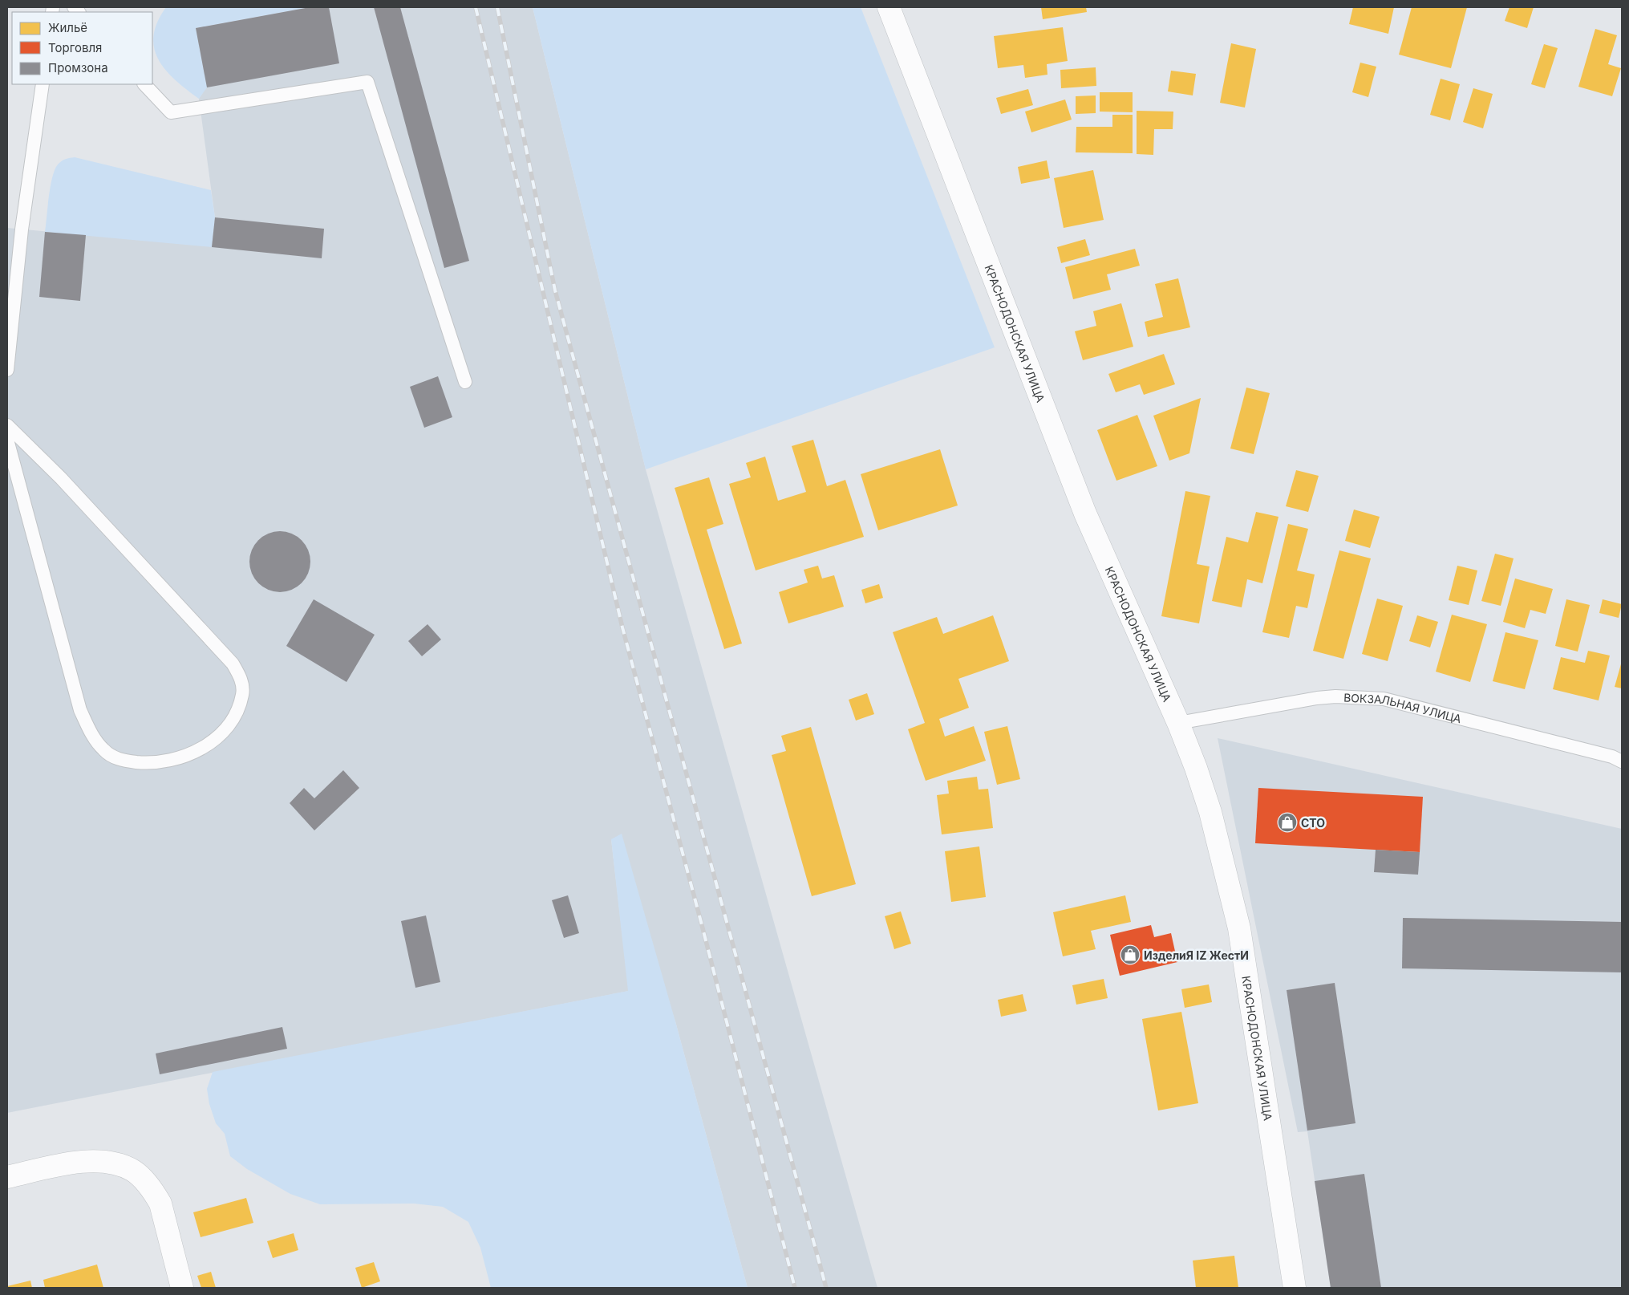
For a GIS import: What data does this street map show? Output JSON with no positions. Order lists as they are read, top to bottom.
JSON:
{
  "streets": {
    "street": ["КРАСНОДОНСКАЯ УЛИЦА"],
    "lane": ["ВОКЗАЛЬНАЯ УЛИЦА"]
  },
  "crossings": [
    ["КРАСНОДОНСКАЯ УЛИЦА", "ВОКЗАЛЬНАЯ УЛИЦА"]
  ],
  "places": {
    "shop": ["СТО", "ИзделиЯ IZ ЖестИ"]
  },
  "legend": ["Жильё", "Торговля", "Промзона"]
}
